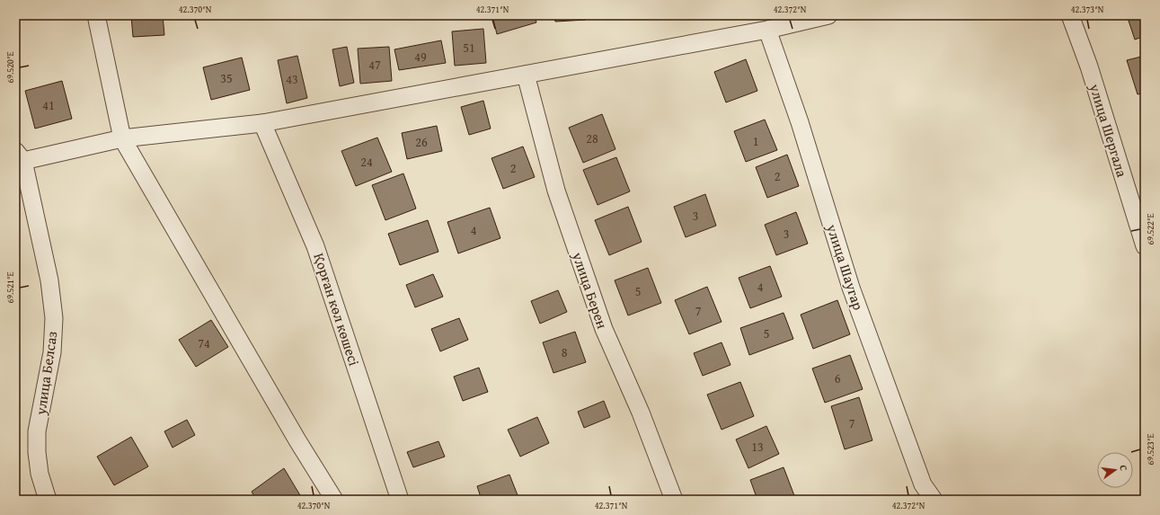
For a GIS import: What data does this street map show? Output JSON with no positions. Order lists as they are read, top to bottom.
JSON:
{
  "streets": {
    "street": [
      "улица Шергала",
      "улица Шаугар",
      "улица Берен",
      "Қорған көл көшесі",
      "улица Белсаз"
    ]
  },
  "house_numbers": [
    "51",
    "49",
    "47",
    "35",
    "43",
    "41",
    "28",
    "1",
    "26",
    "24",
    "2",
    "2",
    "3",
    "4",
    "3",
    "4",
    "5",
    "7",
    "5",
    "74",
    "8",
    "6",
    "7",
    "13"
  ],
  "north": "right",
  "coordinates": [
    "42.370°N",
    "42.371°N",
    "42.372°N",
    "42.373°N",
    "69.520°E",
    "69.522°E",
    "69.521°E",
    "69.523°E"
  ]
}
